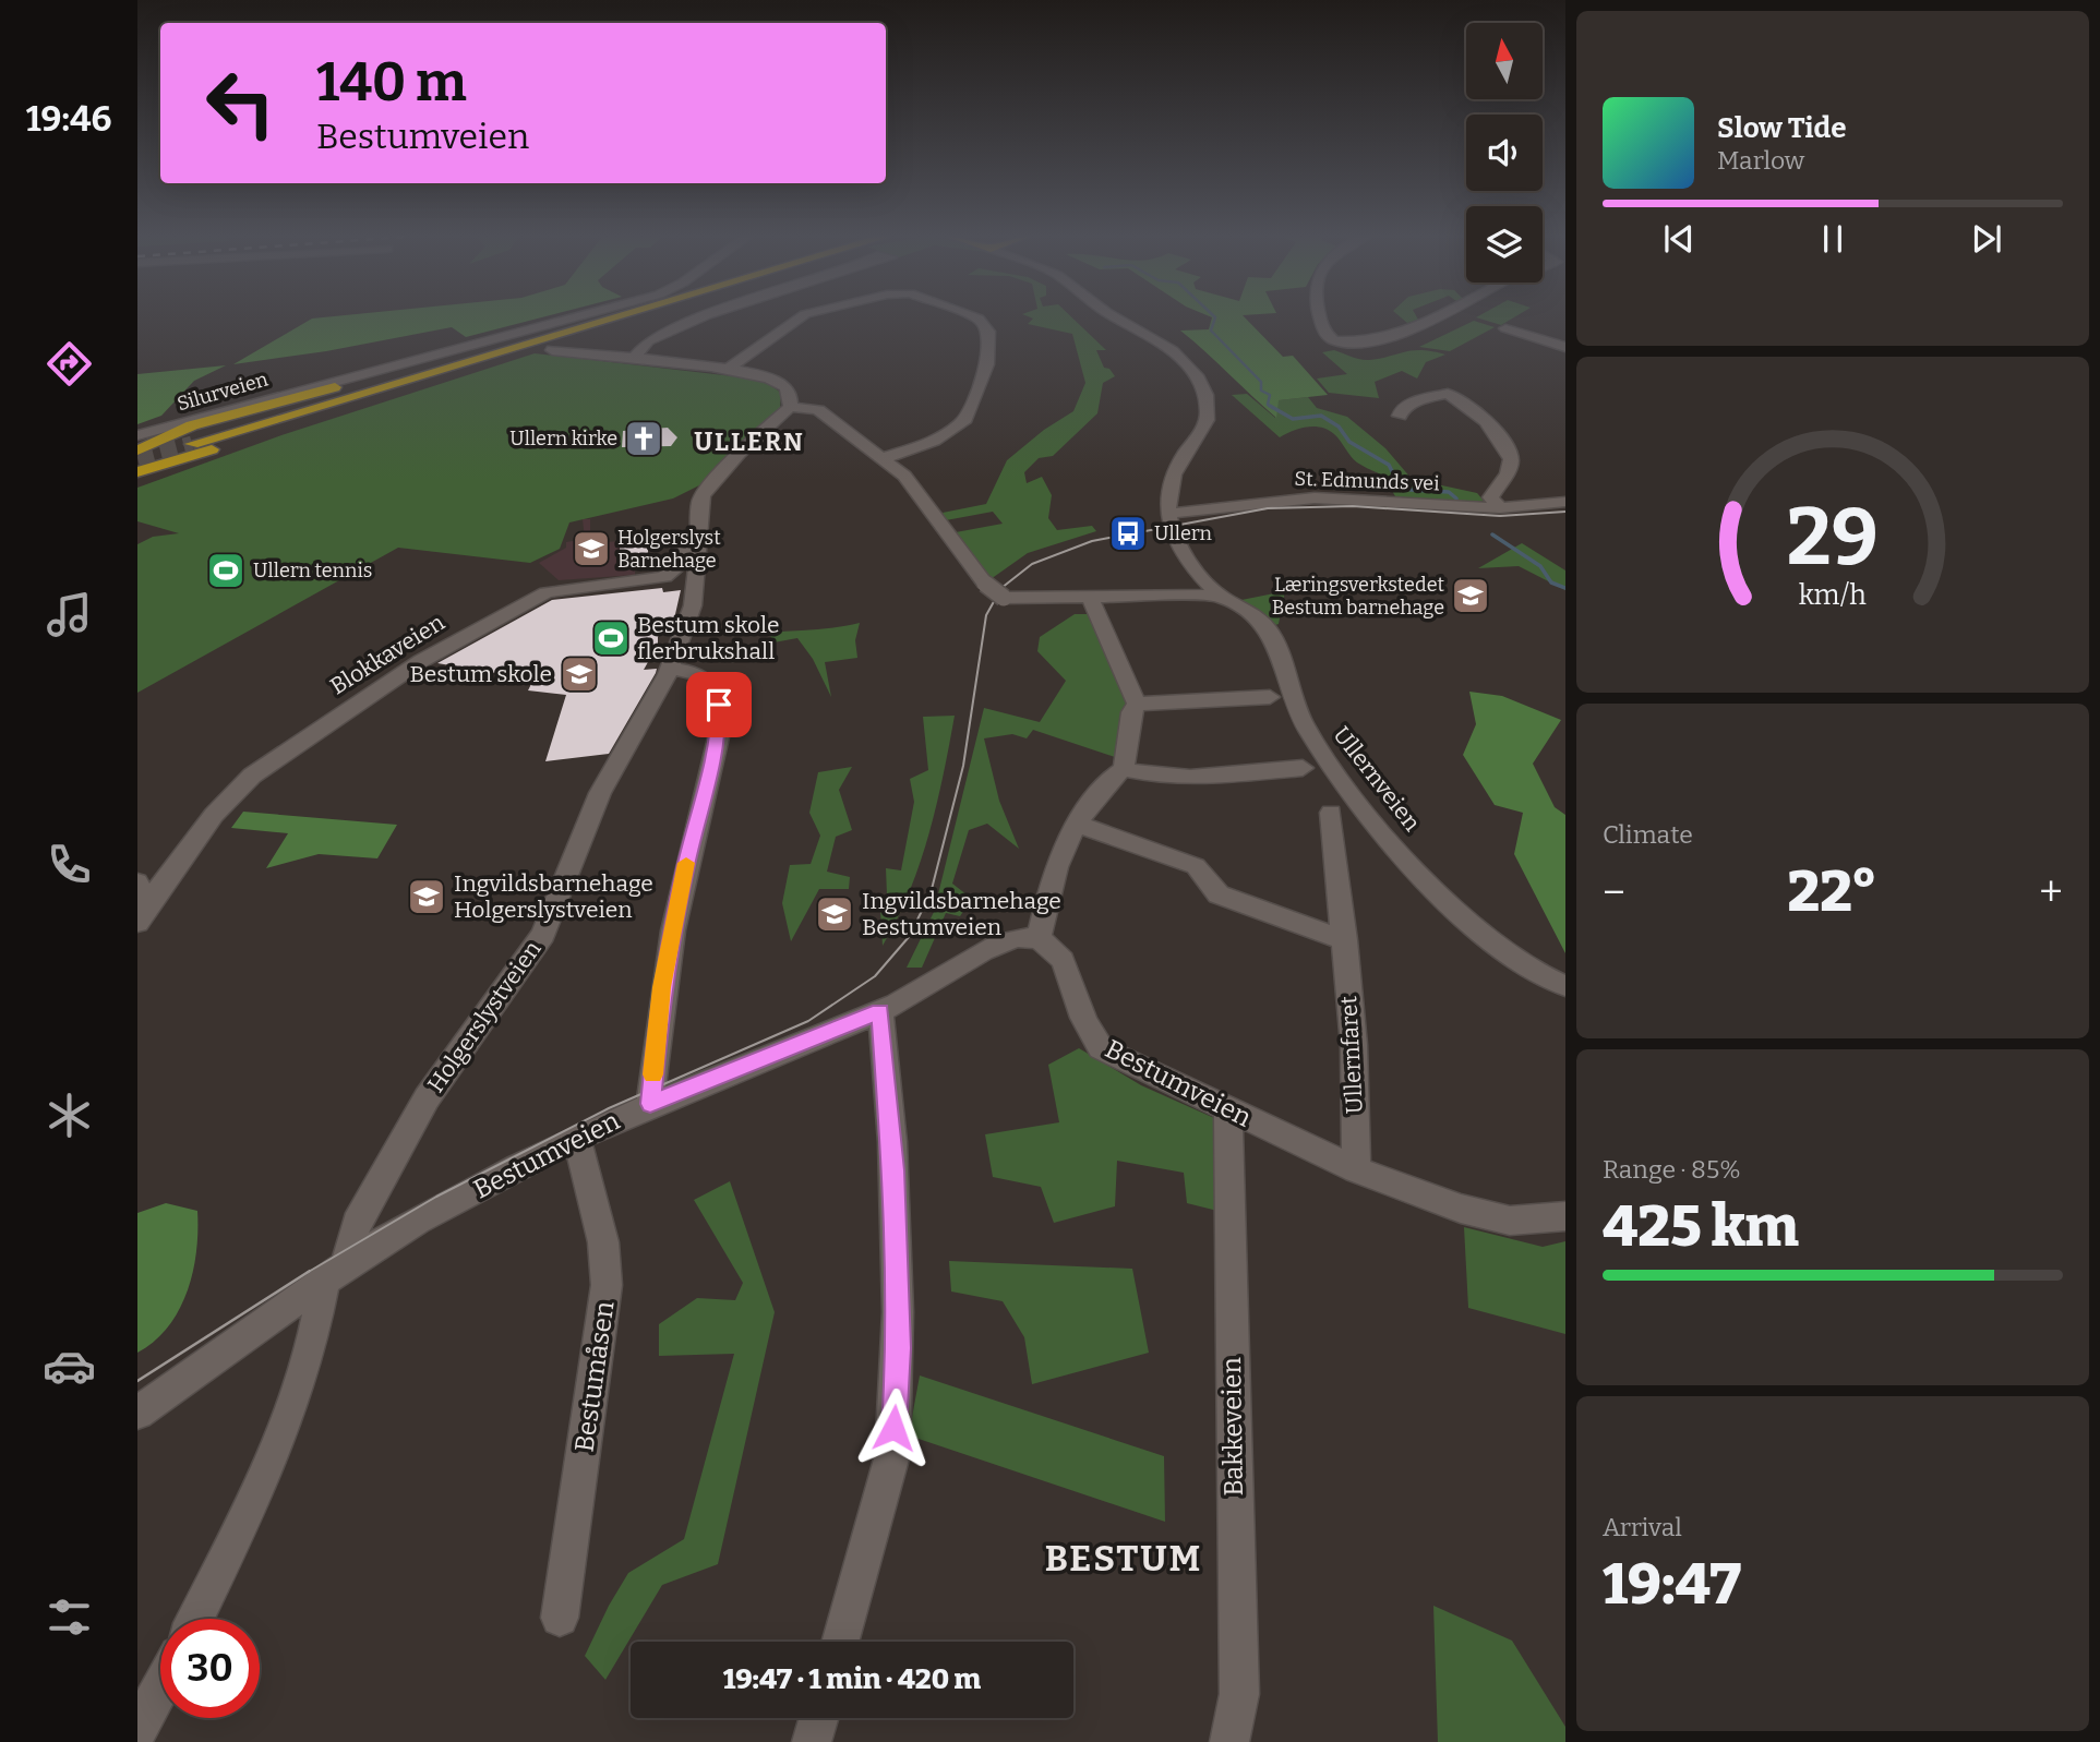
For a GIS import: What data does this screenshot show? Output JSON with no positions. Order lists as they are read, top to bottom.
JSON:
{
  "streets": {
    "street": [
      "Silurveien",
      "St. Edmunds vei",
      "Blokkaveien",
      "Ullernveien",
      "Holgerslystveien",
      "Ullernfaret",
      "Bestumveien",
      "Bestumåsen",
      "Bakkeveien"
    ]
  },
  "crossings": [
    ["St. Edmunds vei", "Ullernveien"],
    ["Blokkaveien", "Holgerslystveien"],
    ["Holgerslystveien", "Bestumveien"],
    ["Ullernfaret", "Bestumveien"],
    ["Bestumveien", "Bestumåsen"],
    ["Bestumveien", "Bakkeveien"]
  ],
  "districts": ["ULLERN", "BESTUM"],
  "places": {
    "church": ["Ullern kirke"],
    "bus stop": ["Ullern"],
    "school or university": [
      "Holgerslyst Barnehage",
      "Læringsverkstedet Bestum barnehage",
      "Bestum skole",
      "Ingvildsbarnehage Holgerslystveien",
      "Ingvildsbarnehage Bestumveien"
    ],
    "sports": ["Ullern tennis", "Bestum skole flerbrukshall"]
  },
  "north": "top",
  "page": {
    "tabs": "19:46",
    "turn": ["140 m", "Bestumveien"],
    "song": ["Slow Tide", "Marlow"],
    "tile": [
      "Climate",
      ["Range · 85%", "425 km"],
      ["Arrival", "19:47"]
    ],
    "heat": ["−", "22°", "+"],
    "limit": "30",
    "trip": "19:47 · 1 min · 420 m",
    "gauge": ["29", "km/h"]
  }
}
